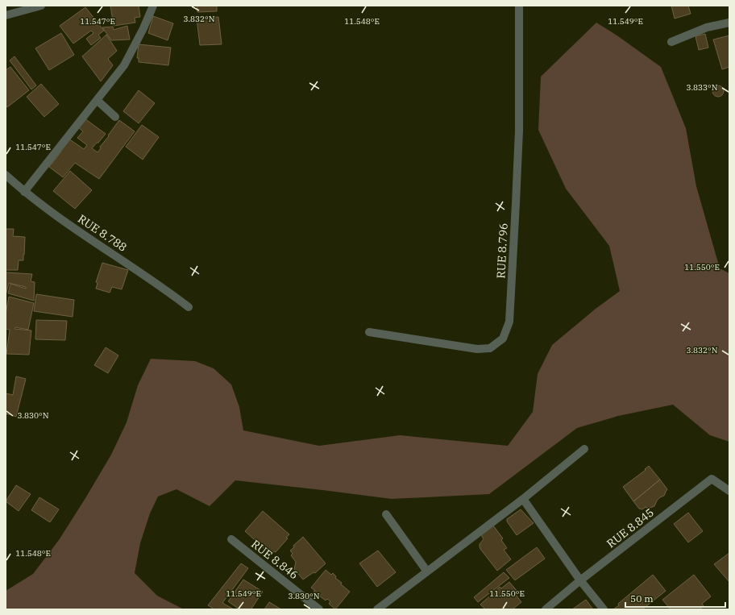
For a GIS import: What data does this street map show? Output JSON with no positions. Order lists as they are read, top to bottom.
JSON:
{
  "streets": {
    "street": [
      "RUE 8.788",
      "RUE 8.796",
      "RUE 8.845",
      "RUE 8.846"
    ]
  },
  "scale_bar": "50 m",
  "coordinates": [
    "3.832°N",
    "11.547°E",
    "11.548°E",
    "11.549°E",
    "3.833°N",
    "11.550°E",
    "3.830°N"
  ]
}
